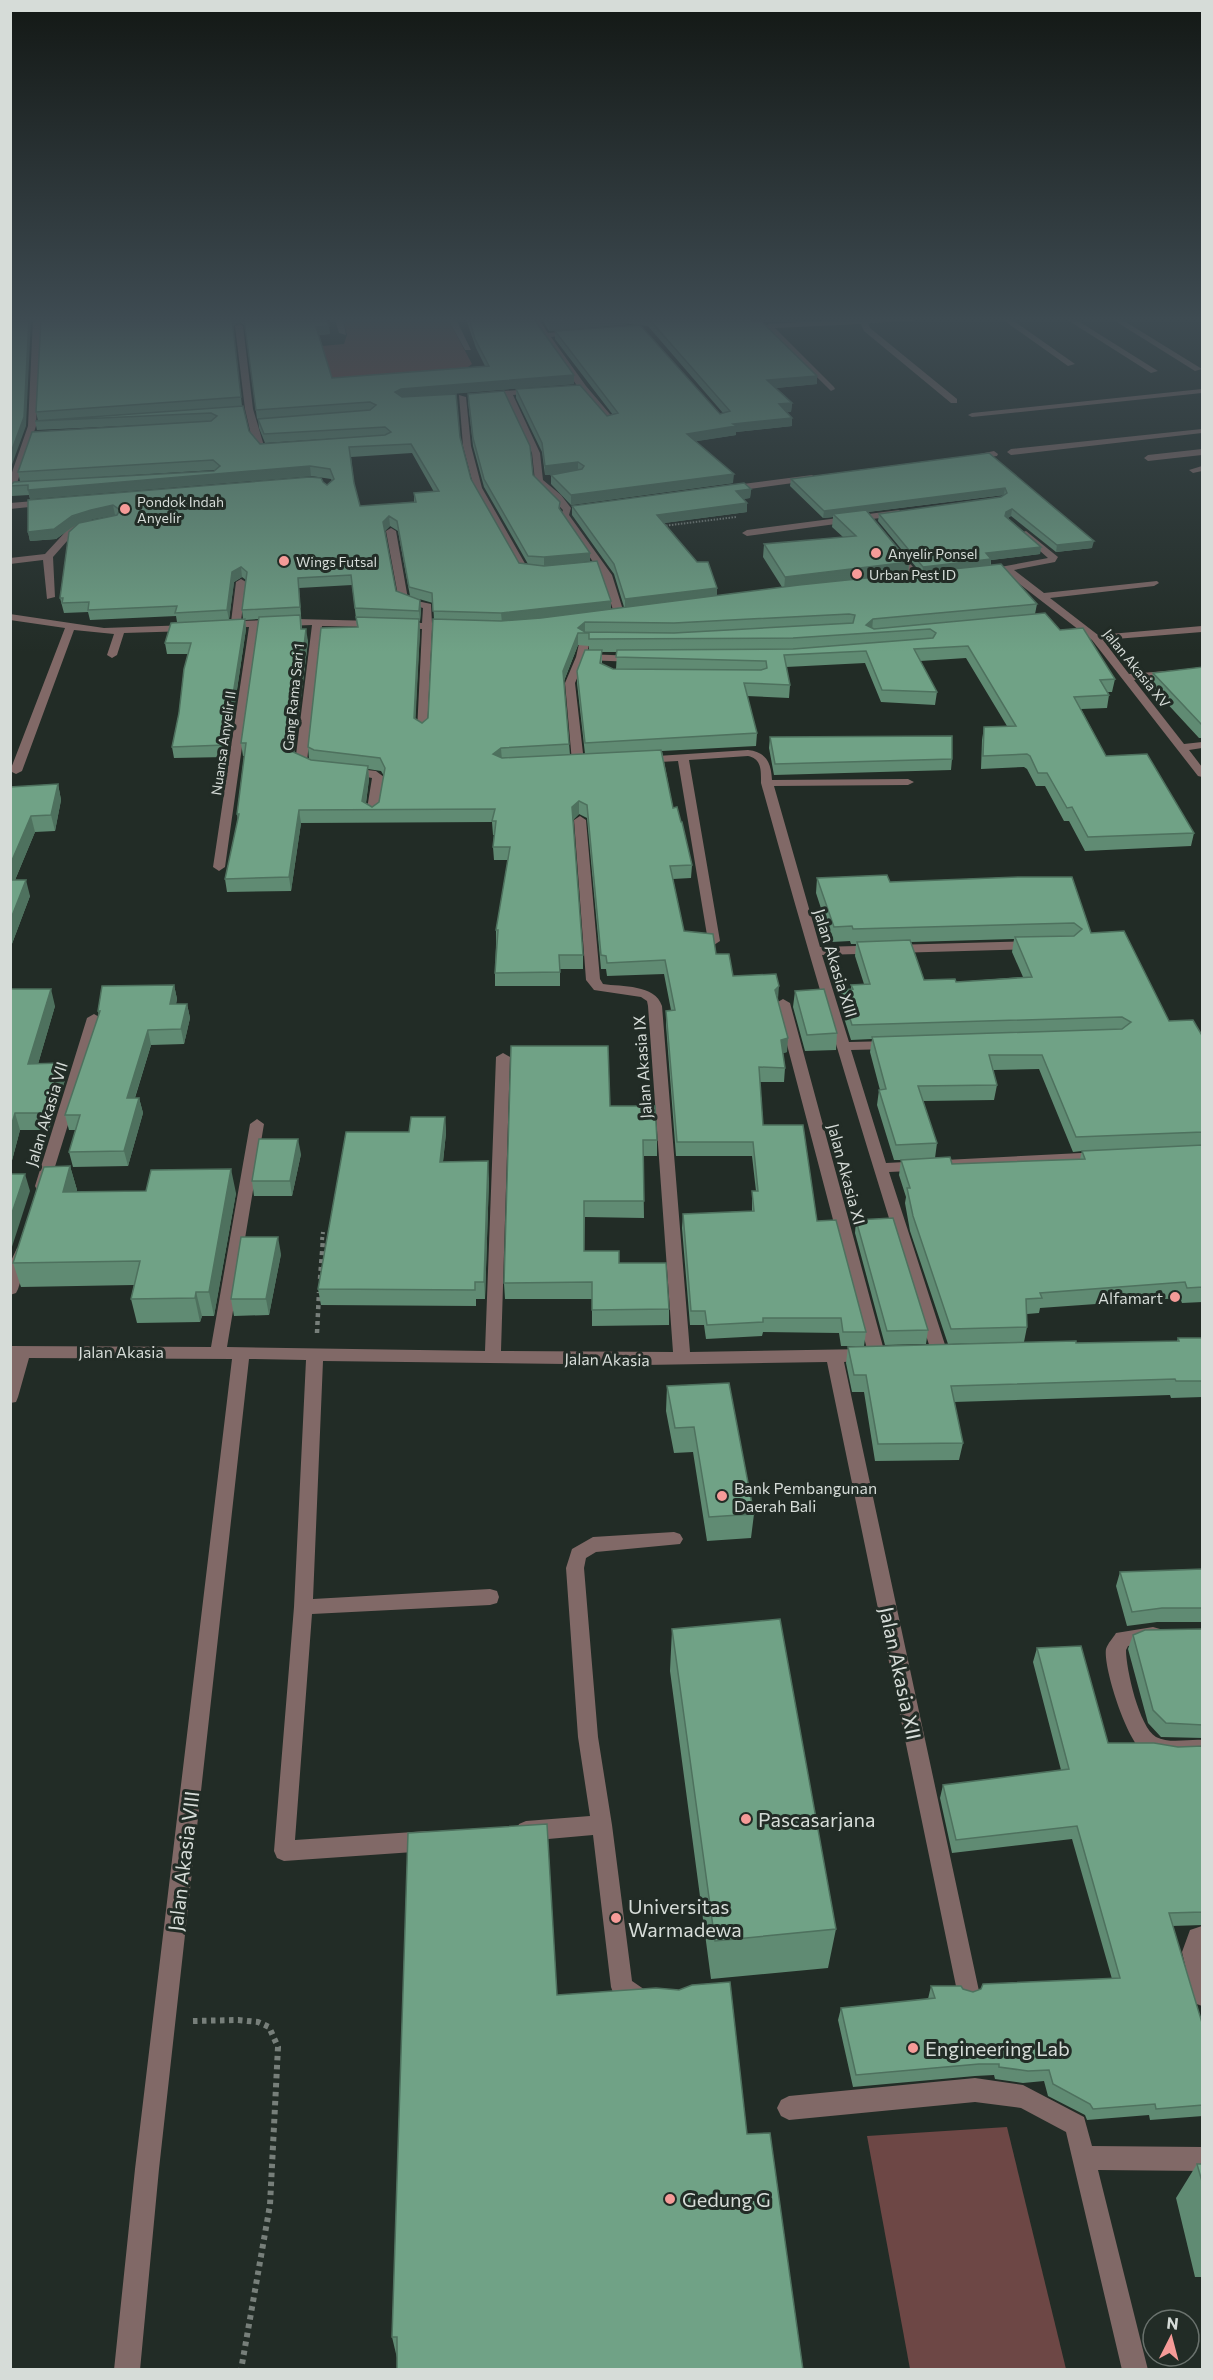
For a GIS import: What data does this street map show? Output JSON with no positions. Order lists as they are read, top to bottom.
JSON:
{
  "streets": {
    "street": [
      "Jalan Akasia XV",
      "Gang Rama Sari 1",
      "Nuansa Anyelir II",
      "Jalan Akasia XIII",
      "Jalan Akasia IX",
      "Jalan Akasia VII",
      "Jalan Akasia XI",
      "Jalan Akasia",
      "Jalan Akasia XII",
      "Jalan Akasia VIII"
    ]
  },
  "crossings": [
    ["Jalan Akasia IX", "Jalan Akasia"],
    ["Jalan Akasia XI", "Jalan Akasia"],
    ["Jalan Akasia", "Jalan Akasia XII"],
    ["Jalan Akasia", "Jalan Akasia VIII"]
  ],
  "places": [
    "Pondok Indah Anyelir",
    "Anyelir Ponsel",
    "Wings Futsal",
    "Urban Pest ID",
    "Alfamart",
    "Bank Pembangunan Daerah Bali",
    "Pascasarjana",
    "Universitas Warmadewa",
    "Engineering Lab",
    "Gedung G"
  ],
  "north": "top"
}
